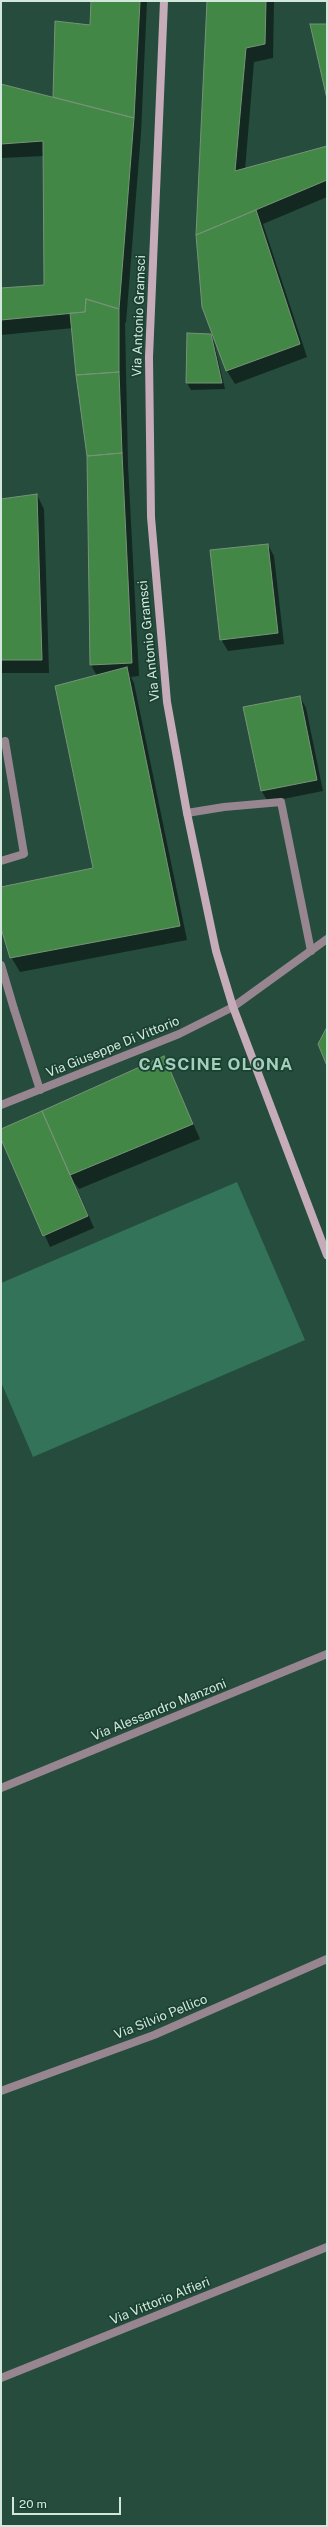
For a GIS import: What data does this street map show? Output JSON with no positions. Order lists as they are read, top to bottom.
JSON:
{
  "streets": {
    "main road": ["Via Antonio Gramsci"],
    "street": [
      "Via Giuseppe Di Vittorio",
      "Via Alessandro Manzoni",
      "Via Silvio Pellico",
      "Via Vittorio Alfieri"
    ]
  },
  "crossings": [
    ["Via Antonio Gramsci", "Via Giuseppe Di Vittorio"]
  ],
  "districts": ["CASCINE OLONA"],
  "scale_bar": "20 m"
}
